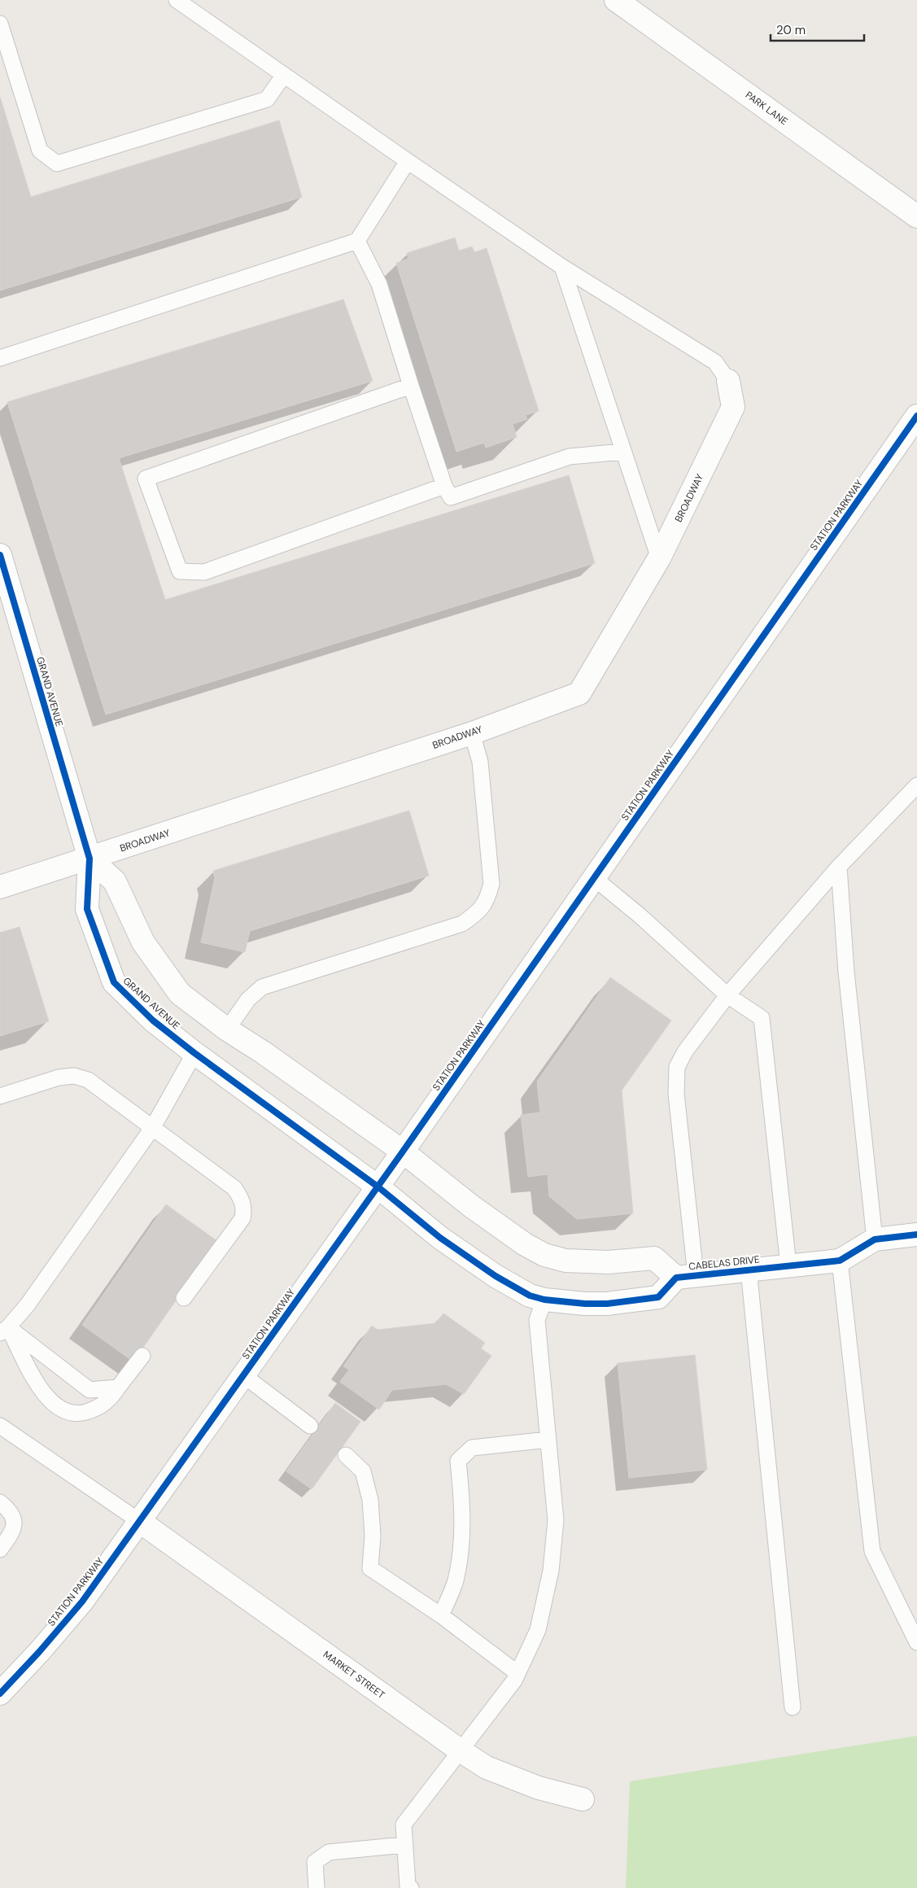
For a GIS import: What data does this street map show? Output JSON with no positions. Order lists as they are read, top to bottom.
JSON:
{
  "streets": {
    "street": [
      "PARK LANE",
      "BROADWAY",
      "STATION PARKWAY",
      "GRAND AVENUE",
      "CABELAS DRIVE",
      "MARKET STREET"
    ]
  },
  "crossings": [
    ["BROADWAY", "GRAND AVENUE"],
    ["STATION PARKWAY", "GRAND AVENUE"],
    ["STATION PARKWAY", "CABELAS DRIVE"],
    ["STATION PARKWAY", "MARKET STREET"],
    ["GRAND AVENUE", "CABELAS DRIVE"]
  ],
  "scale_bar": "20 m"
}
